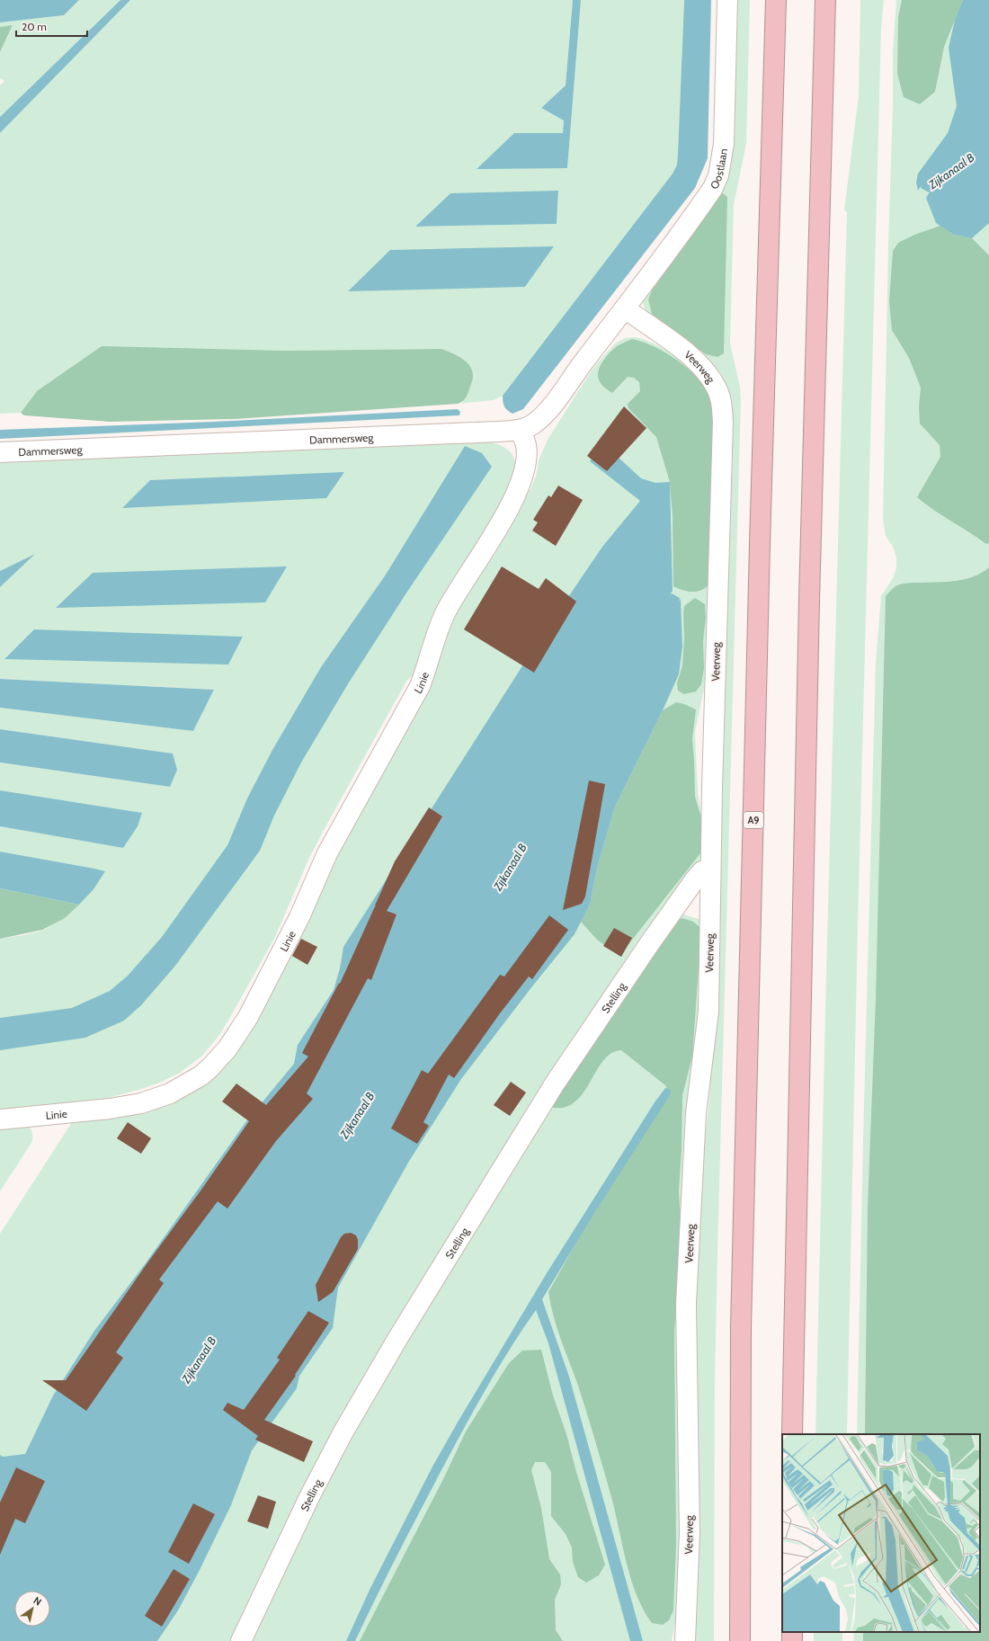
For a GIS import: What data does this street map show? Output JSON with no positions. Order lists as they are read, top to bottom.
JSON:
{
  "streets": {
    "highway": ["A9"],
    "street": [
      "Oostlaan",
      "Veerweg",
      "Dammersweg",
      "Linie",
      "Stelling"
    ]
  },
  "crossings": [
    ["Oostlaan", "Veerweg"],
    ["Oostlaan", "Dammersweg"],
    ["Veerweg", "Dammersweg"],
    ["Veerweg", "Stelling"],
    ["Dammersweg", "Linie"]
  ],
  "water": ["Zijkanaal B"],
  "scale_bar": "20 m",
  "north": "top right"
}
